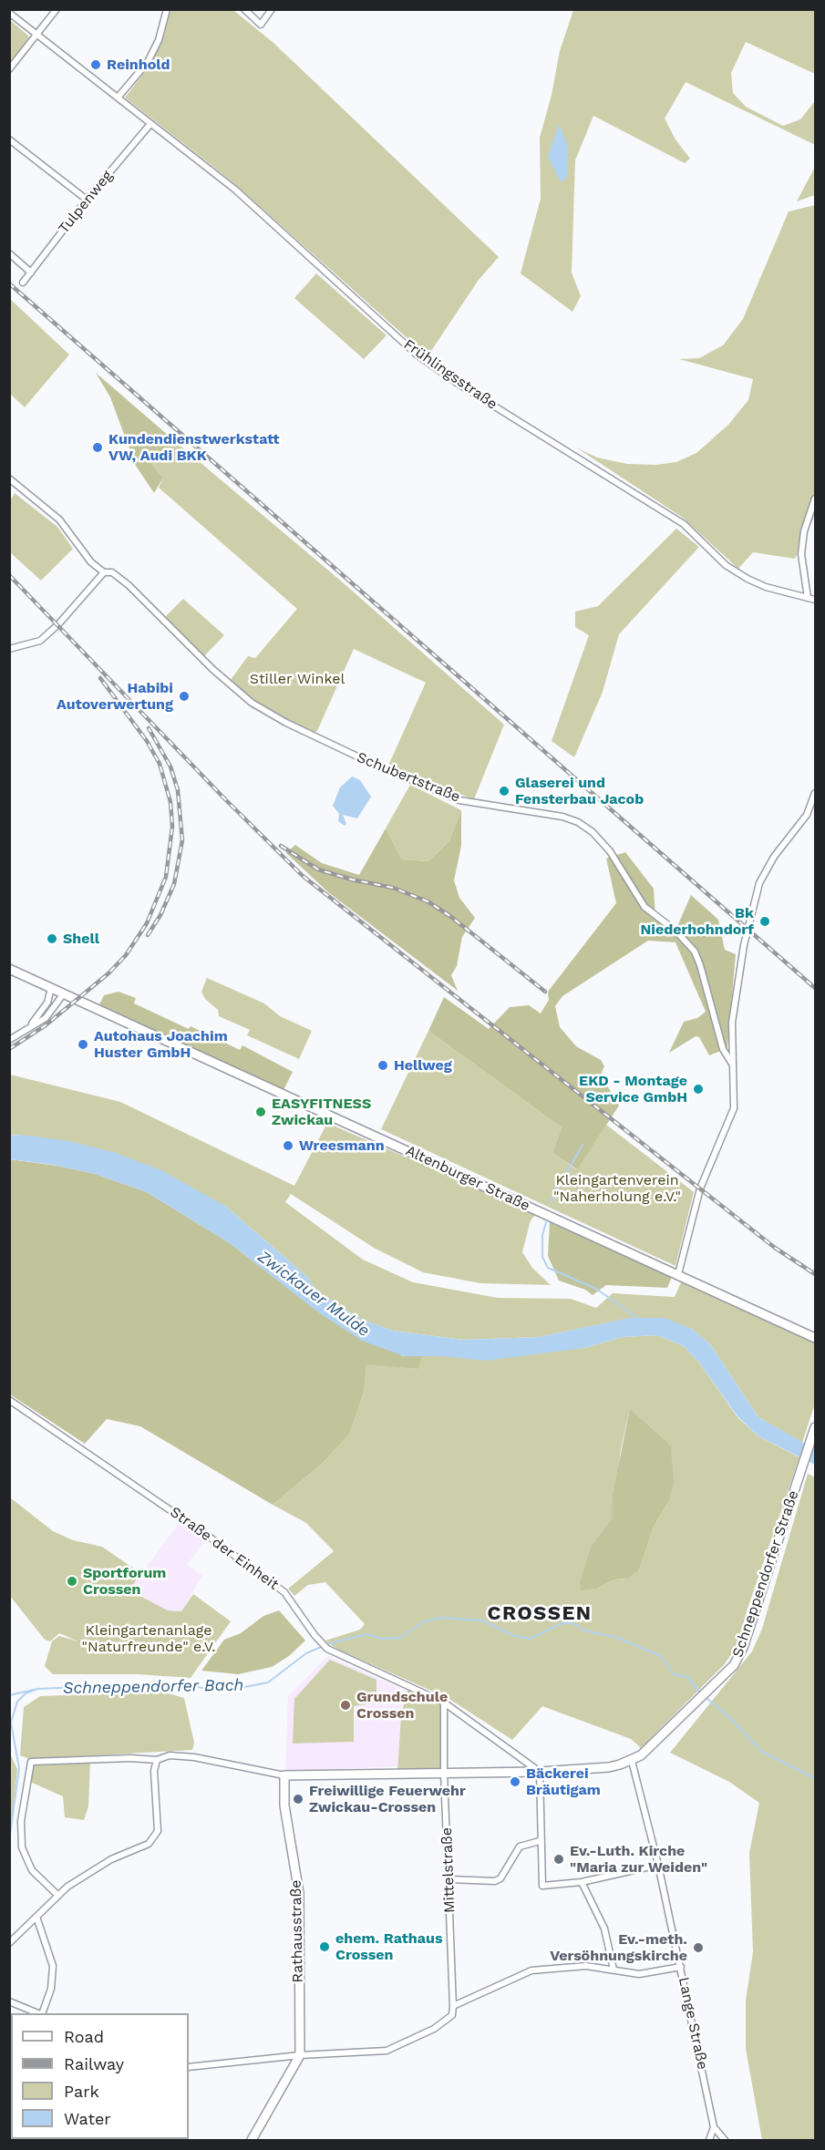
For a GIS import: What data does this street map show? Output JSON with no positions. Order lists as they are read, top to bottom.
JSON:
{
  "streets": {
    "street": [
      "Tulpenweg",
      "Frühlingsstraße",
      "Schubertstraße",
      "Altenburger Straße",
      "Straße der Einheit",
      "Schneppendorfer Straße",
      "Mittelstraße",
      "Rathausstraße",
      "Lange Straße"
    ]
  },
  "crossings": [
    ["Tulpenweg", "Frühlingsstraße"],
    ["Straße der Einheit", "Schneppendorfer Straße"],
    ["Straße der Einheit", "Mittelstraße"],
    ["Schneppendorfer Straße", "Mittelstraße"],
    ["Schneppendorfer Straße", "Rathausstraße"],
    ["Schneppendorfer Straße", "Lange Straße"]
  ],
  "districts": ["CROSSEN"],
  "water": ["Zwickauer Mulde", "Schneppendorfer Bach"],
  "parks": ["Stiller Winkel", "Kleingartenverein \"Naherholung e.V.\"", "Kleingartenanlage \"Naturfreunde\" e.V."],
  "places": [
    "Reinhold",
    "Kundendienstwerkstatt VW, Audi BKK",
    "Habibi Autoverwertung",
    "Glaserei und Fensterbau Jacob",
    "Bk Niederhohndorf",
    "Shell",
    "Autohaus Joachim Huster GmbH",
    "Hellweg",
    "EKD - Montage Service GmbH",
    "EASYFITNESS Zwickau",
    "Wreesmann",
    "Sportforum Crossen",
    "Grundschule Crossen",
    "Bäckerei Bräutigam",
    "Freiwillige Feuerwehr Zwickau-Crossen",
    "Ev.-Luth. Kirche \"Maria zur Weiden\"",
    "ehem. Rathaus Crossen",
    "Ev.-meth. Versöhnungskirche"
  ],
  "legend": [
    "Road",
    "Railway",
    "Park",
    "Water"
  ]
}
